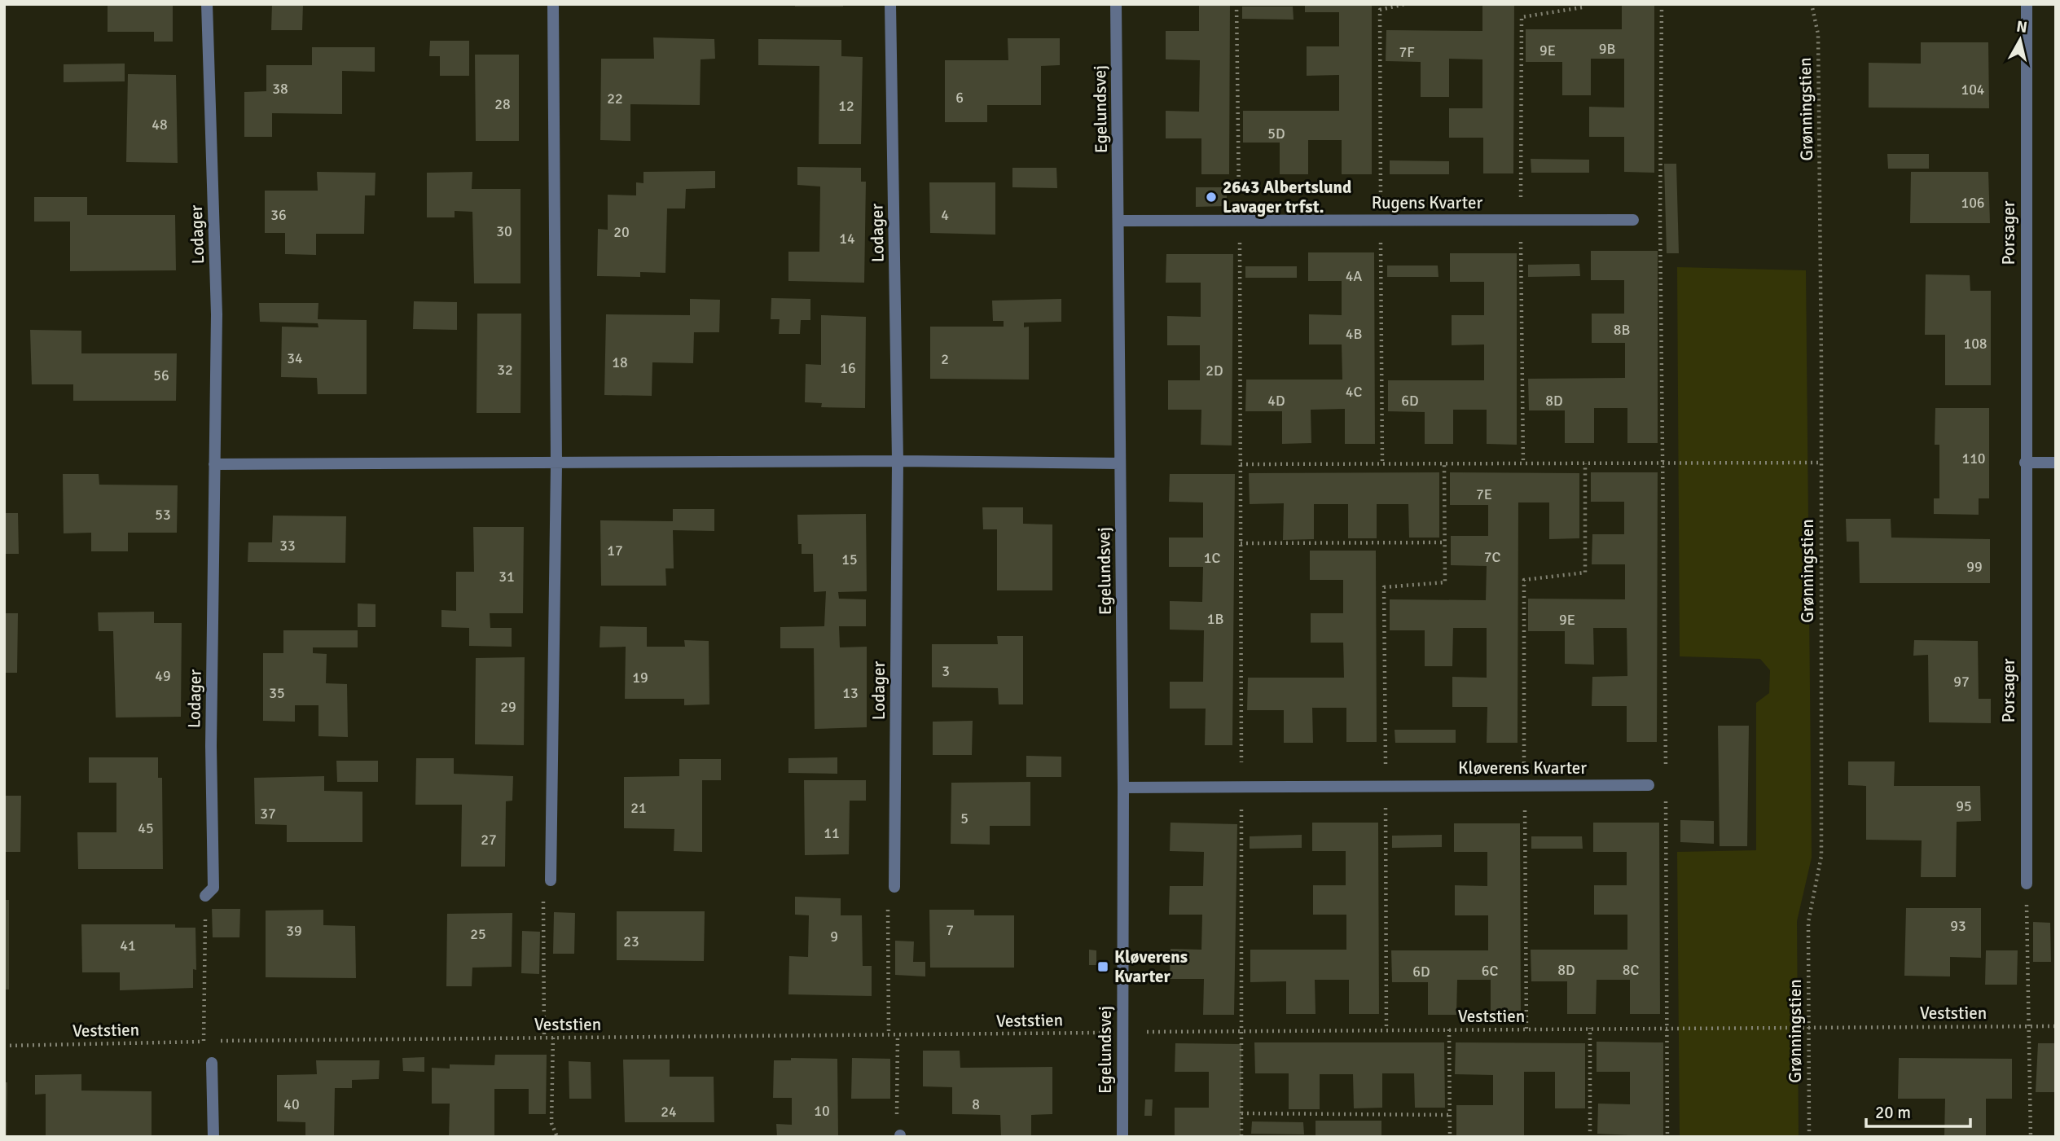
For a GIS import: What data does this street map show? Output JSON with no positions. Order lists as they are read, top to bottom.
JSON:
{
  "streets": {
    "street": [
      "Egelundsvej",
      "Rugens Kvarter",
      "Lodager",
      "Porsager",
      "Kløverens Kvarter"
    ],
    "path": ["Grønningstien", "Veststien"]
  },
  "crossings": [
    ["Egelundsvej", "Rugens Kvarter"],
    ["Egelundsvej", "Kløverens Kvarter"],
    ["Grønningstien", "Veststien"]
  ],
  "places": {
    "other": ["2643 Albertslund Lavager trfst."],
    "transit": ["Kløverens Kvarter"]
  },
  "house_numbers": [
    "9B",
    "9E",
    "7F",
    "38",
    "104",
    "6",
    "22",
    "28",
    "12",
    "48",
    "5D",
    "106",
    "36",
    "4",
    "30",
    "20",
    "14",
    "4A",
    "8B",
    "4B",
    "108",
    "34",
    "2",
    "18",
    "16",
    "32",
    "2D",
    "56",
    "4C",
    "4D",
    "6D",
    "8D",
    "110",
    "7E",
    "53",
    "33",
    "17",
    "7C",
    "1C",
    "15",
    "99",
    "31",
    "1B",
    "9E",
    "3",
    "49",
    "19",
    "97",
    "35",
    "13",
    "29",
    "95",
    "21",
    "37",
    "5",
    "45",
    "11",
    "27",
    "93",
    "7",
    "39",
    "25",
    "9",
    "23",
    "41",
    "8D",
    "8C",
    "6C",
    "6D",
    "40",
    "8",
    "10",
    "24"
  ],
  "scale_bar": "20 m",
  "north": "top"
}
